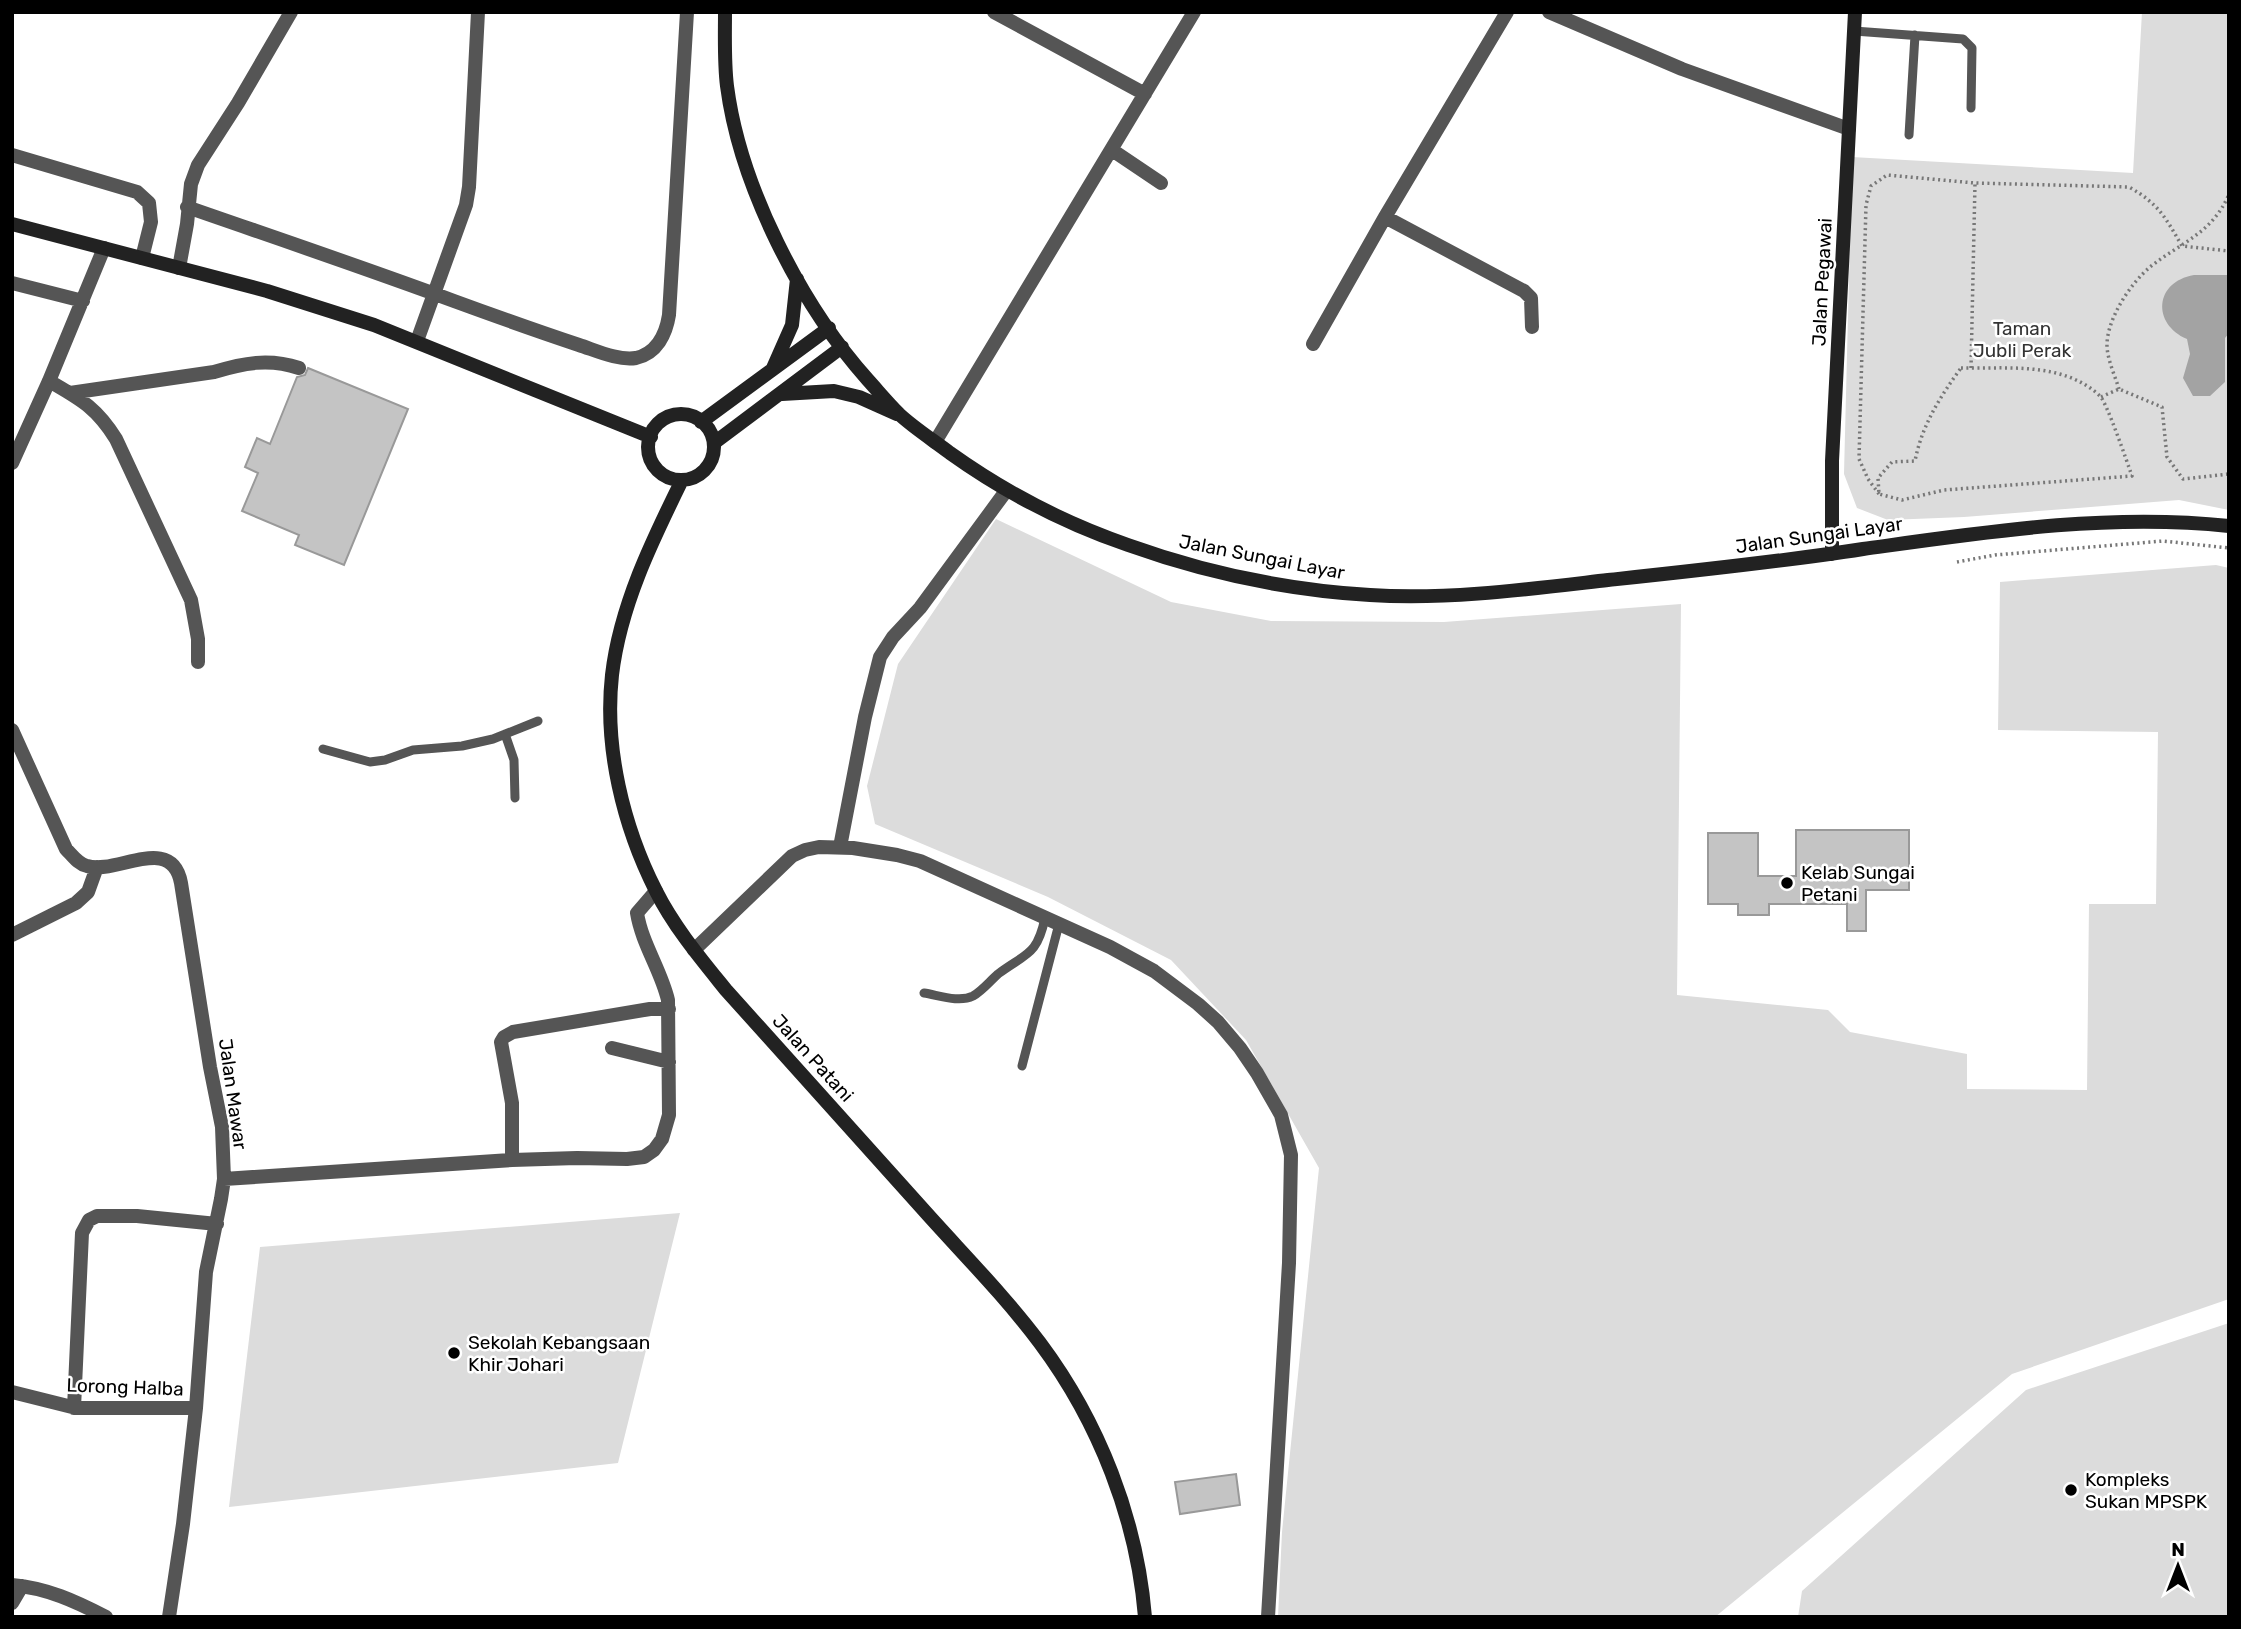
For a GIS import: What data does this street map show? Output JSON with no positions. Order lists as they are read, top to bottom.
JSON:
{
  "streets": {
    "main road": ["Jalan Pegawai", "Jalan Sungai Layar", "Jalan Patani"],
    "street": ["Jalan Mawar", "Lorong Halba"]
  },
  "crossings": [
    ["Jalan Pegawai", "Jalan Sungai Layar"],
    ["Jalan Mawar", "Lorong Halba"]
  ],
  "parks": ["Taman Jubli Perak"],
  "places": ["Kelab Sungai Petani", "Sekolah Kebangsaan Khir Johari", "Kompleks Sukan MPSPK"],
  "north": "top"
}
